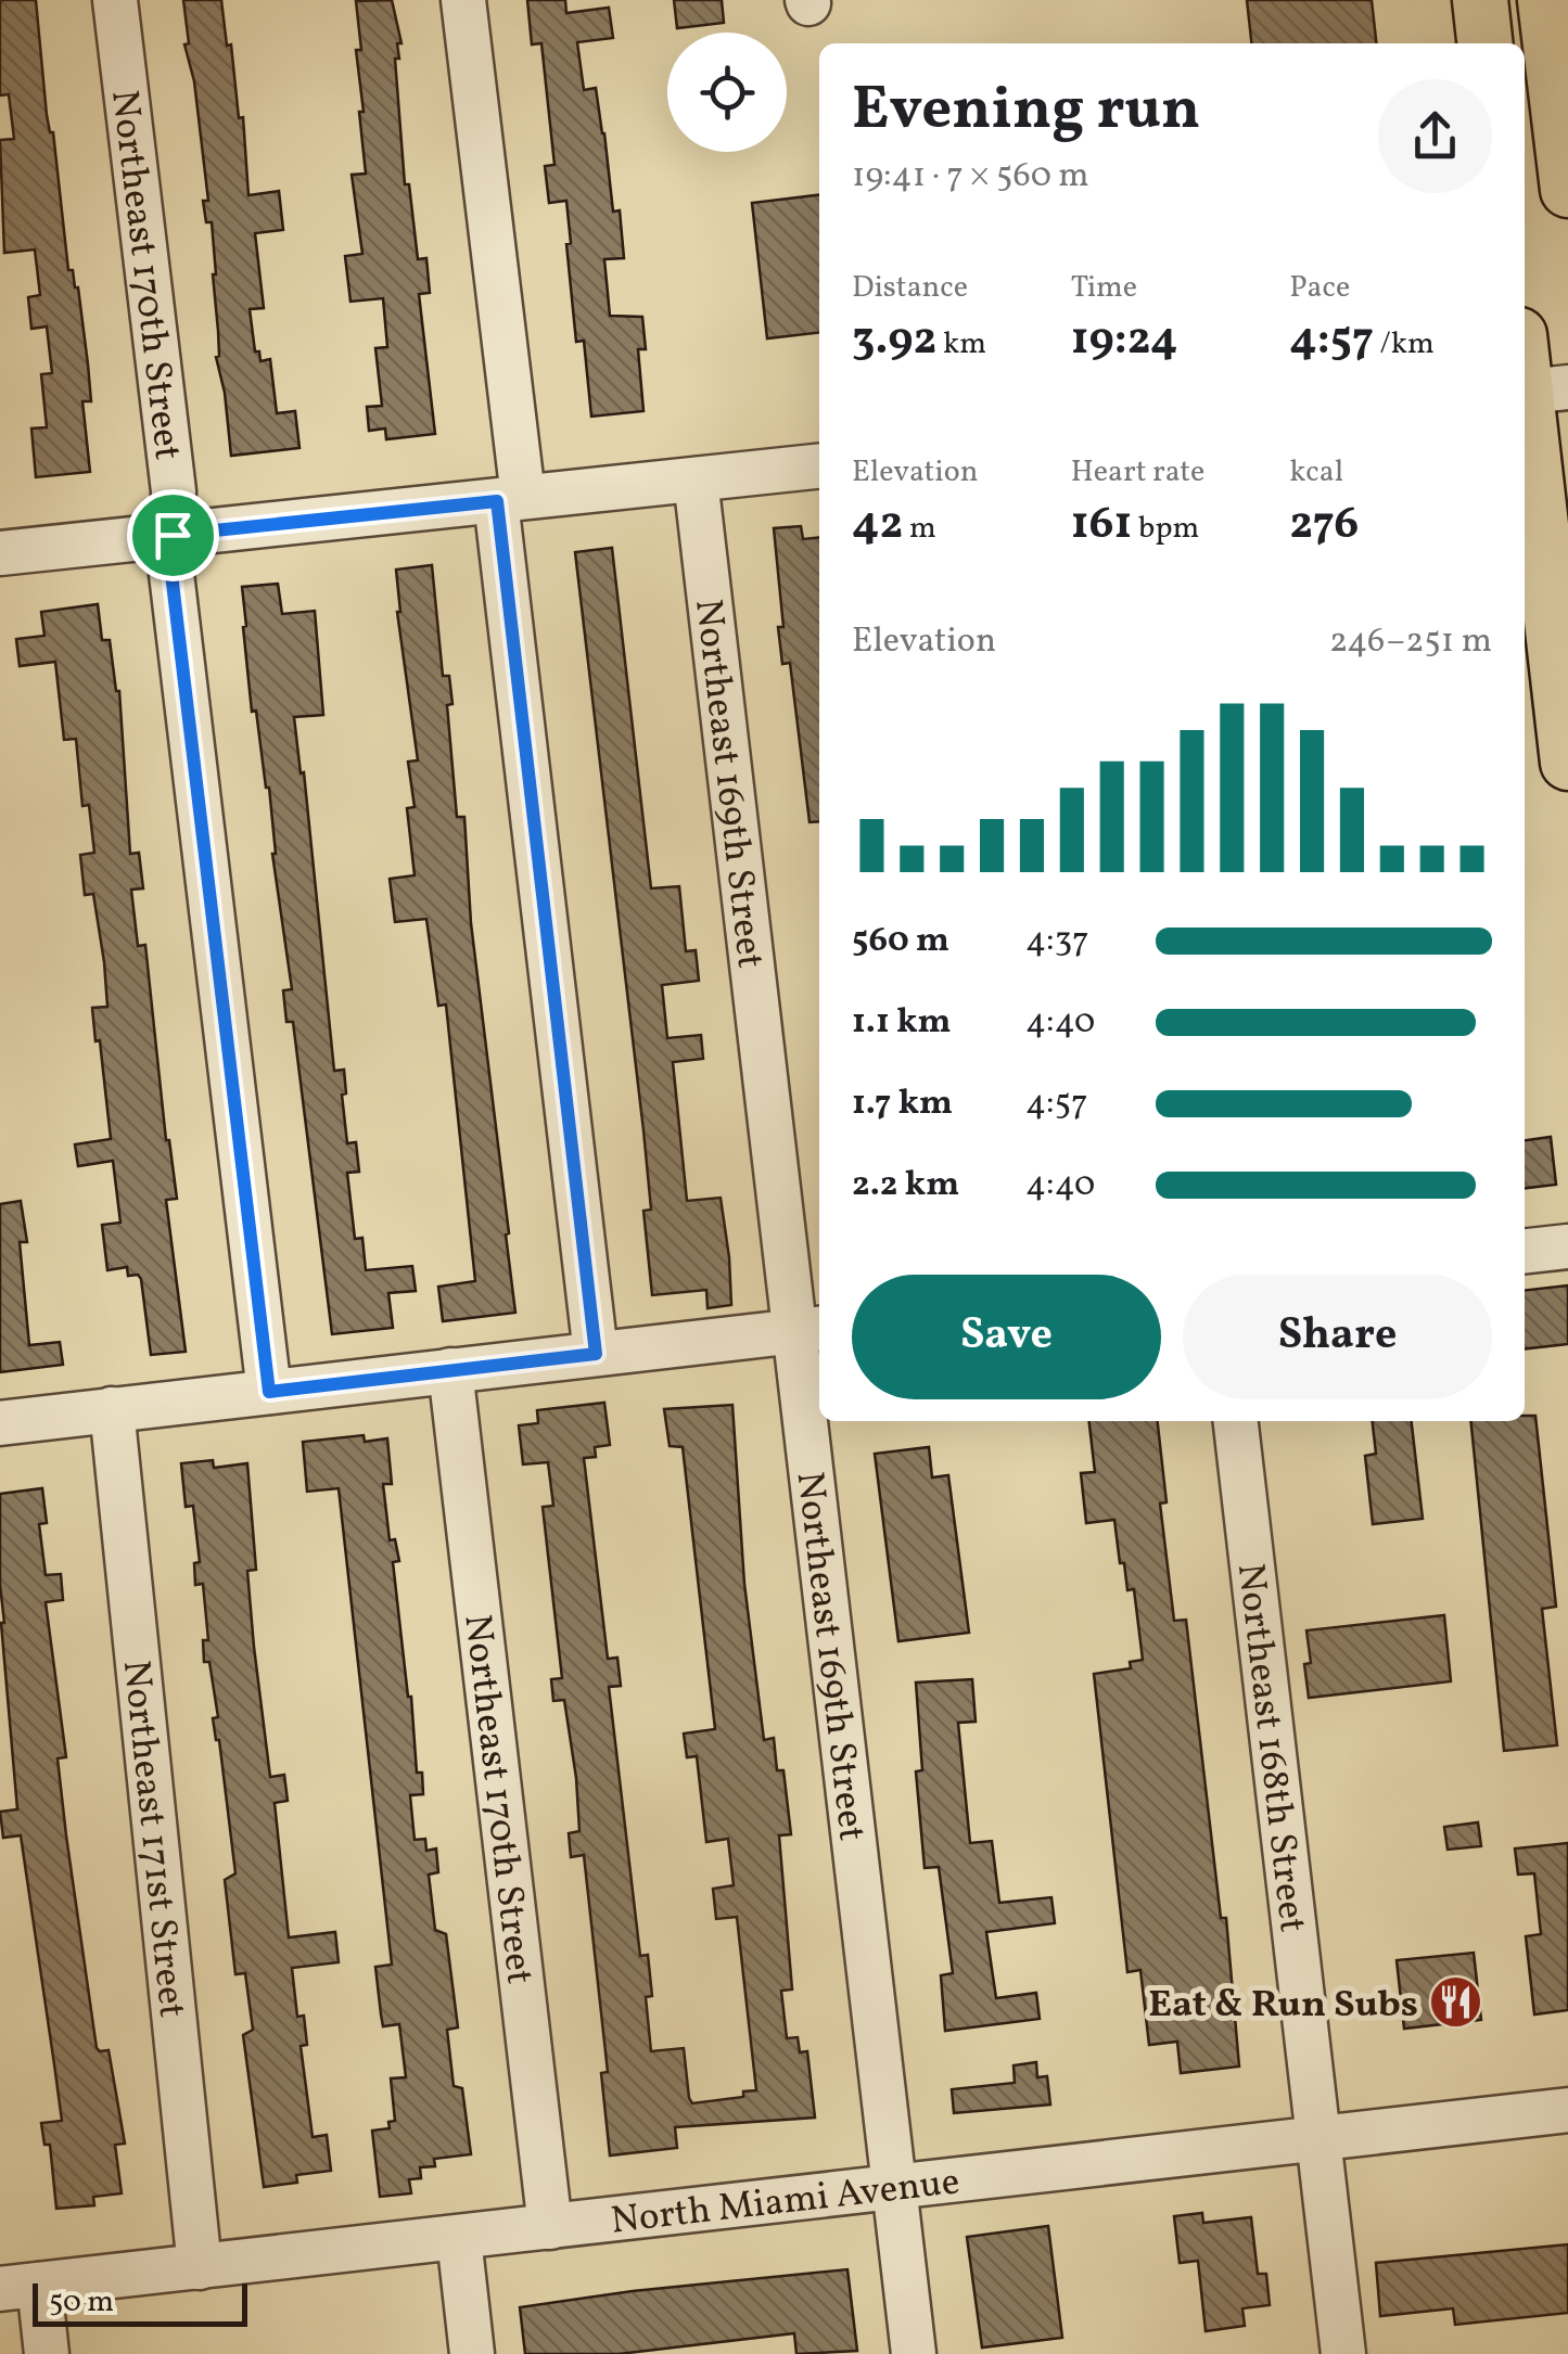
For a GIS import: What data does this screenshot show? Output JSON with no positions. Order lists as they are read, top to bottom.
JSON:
{
  "streets": {
    "street": [
      "Northeast 170th Street",
      "Northeast 169th Street",
      "Northeast 168th Street",
      "Northeast 171st Street",
      "North Miami Avenue"
    ]
  },
  "crossings": [
    ["Northeast 170th Street", "North Miami Avenue"],
    ["Northeast 169th Street", "North Miami Avenue"],
    ["Northeast 168th Street", "North Miami Avenue"],
    ["Northeast 171st Street", "North Miami Avenue"]
  ],
  "places": {
    "restaurant": ["Eat & Run Subs"]
  },
  "scale_bar": "50 m",
  "page": {
    "heading": ["Evening run", "19:41 · 7 × 560 m"],
    "stats": [
      ["Distance", "3.92 km"],
      ["Time", "19:24"],
      ["Pace", "4:57 /km"],
      ["Elevation", "42 m"],
      ["Heart rate", "161 bpm"],
      ["kcal", "276"]
    ],
    "chart": ["Elevation", "246–251 m"],
    "list": [
      {
        "name": "560 m",
        "note": "4:37"
      },
      {
        "name": "1.1 km",
        "note": "4:40"
      },
      {
        "name": "1.7 km",
        "note": "4:57"
      },
      {
        "name": "2.2 km",
        "note": "4:40"
      }
    ],
    "buttons": ["Save", "Share"],
    "scale": "50 m"
  }
}
